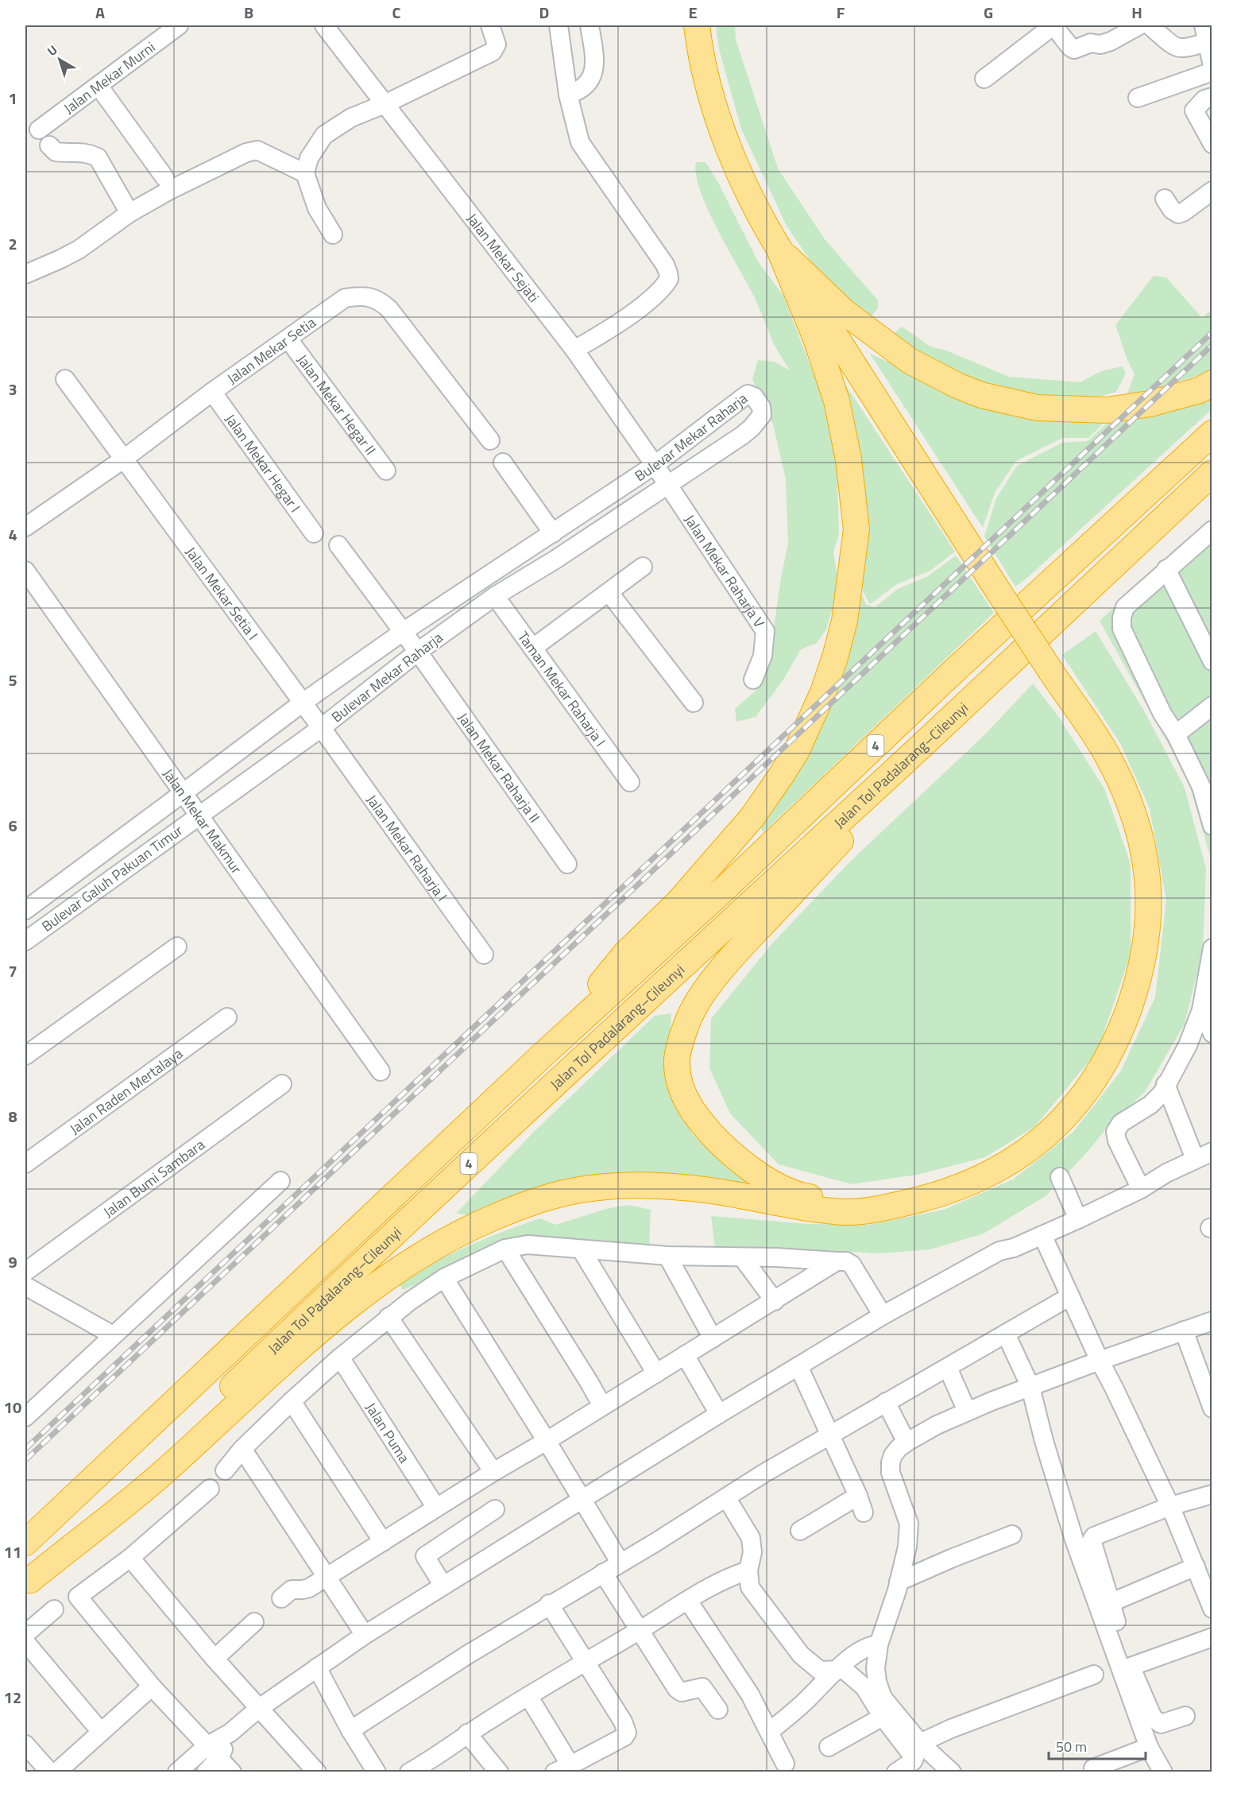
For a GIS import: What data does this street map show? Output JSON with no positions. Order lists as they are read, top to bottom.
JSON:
{
  "streets": {
    "highway": ["4", "Jalan Tol Padalarang–Cileunyi"],
    "street": [
      "Jalan Mekar Murni",
      "Jalan Mekar Sejati",
      "Jalan Mekar Setia",
      "Jalan Mekar Hegar II",
      "Bulevar Mekar Raharja",
      "Jalan Mekar Hegar I",
      "Jalan Mekar Raharja V",
      "Jalan Mekar Setia I",
      "Taman Mekar Raharja I",
      "Jalan Mekar Raharja II",
      "Jalan Mekar Makmur",
      "Jalan Mekar Raharja I",
      "Bulevar Galuh Pakuan Timur",
      "Jalan Raden Mertalaya",
      "Jalan Bumi Sambara",
      "Jalan Puma"
    ]
  },
  "crossings": [
    ["Jalan Mekar Sejati", "Bulevar Mekar Raharja"],
    ["Jalan Mekar Sejati", "Jalan Mekar Raharja V"],
    ["Jalan Mekar Setia", "Jalan Mekar Hegar II"],
    ["Jalan Mekar Setia", "Jalan Mekar Hegar I"],
    ["Jalan Mekar Setia", "Jalan Mekar Setia I"],
    ["Bulevar Mekar Raharja", "Jalan Mekar Raharja V"],
    ["Bulevar Mekar Raharja", "Jalan Mekar Setia I"],
    ["Bulevar Mekar Raharja", "Taman Mekar Raharja I"],
    ["Bulevar Mekar Raharja", "Jalan Mekar Raharja II"],
    ["Bulevar Mekar Raharja", "Jalan Mekar Makmur"],
    ["Bulevar Mekar Raharja", "Jalan Mekar Raharja I"],
    ["Bulevar Mekar Raharja", "Bulevar Galuh Pakuan Timur"],
    ["Jalan Mekar Setia I", "Jalan Mekar Raharja I"],
    ["Jalan Mekar Makmur", "Bulevar Galuh Pakuan Timur"]
  ],
  "scale_bar": "50 m",
  "north": "top left",
  "grid": {
    "columns": [
      "A",
      "B",
      "C",
      "D",
      "E",
      "F",
      "G",
      "H"
    ],
    "rows": [
      "1",
      "2",
      "3",
      "4",
      "5",
      "6",
      "7",
      "8",
      "9",
      "10",
      "11",
      "12"
    ]
  }
}
